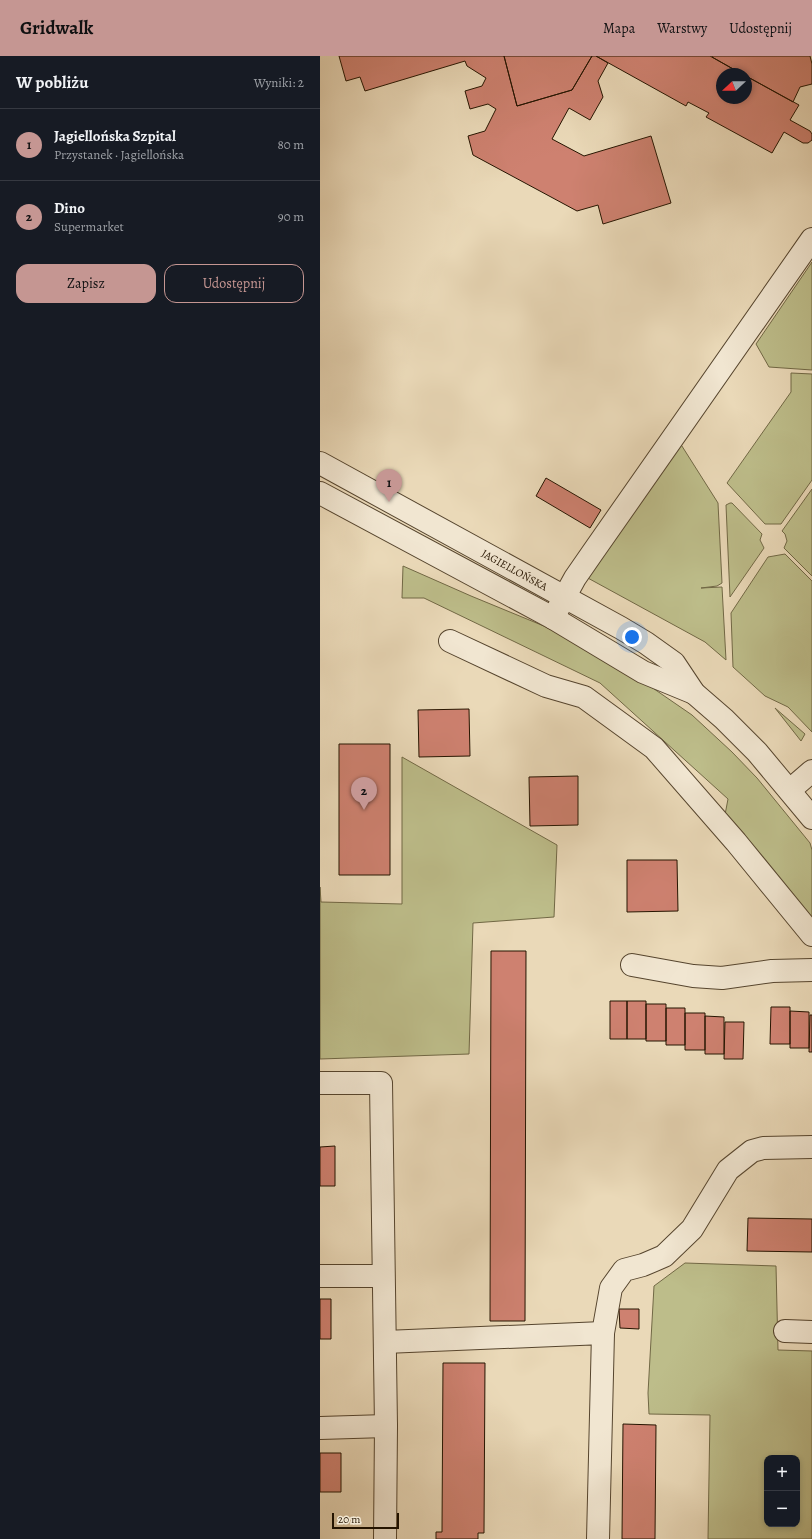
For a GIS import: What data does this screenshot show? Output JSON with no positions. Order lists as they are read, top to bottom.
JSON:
{
  "streets": {
    "street": ["JAGIELLOŃSKA"]
  },
  "scale_bar": "20 m",
  "north": "left",
  "page": {
    "header": "Gridwalk",
    "nav": ["Mapa", "Warstwy", "Udostępnij"],
    "heading": ["W pobliżu", "Wyniki: 2"],
    "list": [
      {
        "mark": "1",
        "name": "Jagiellońska Szpital",
        "note": "Przystanek · Jagiellońska",
        "value": "80 m"
      },
      {
        "mark": "2",
        "name": "Dino",
        "note": "Supermarket",
        "value": "90 m"
      }
    ],
    "buttons": ["Zapisz", "Udostępnij"],
    "pins": ["1", "2"],
    "map_buttons": ["+", "−"],
    "scale": "20 m"
  }
}
